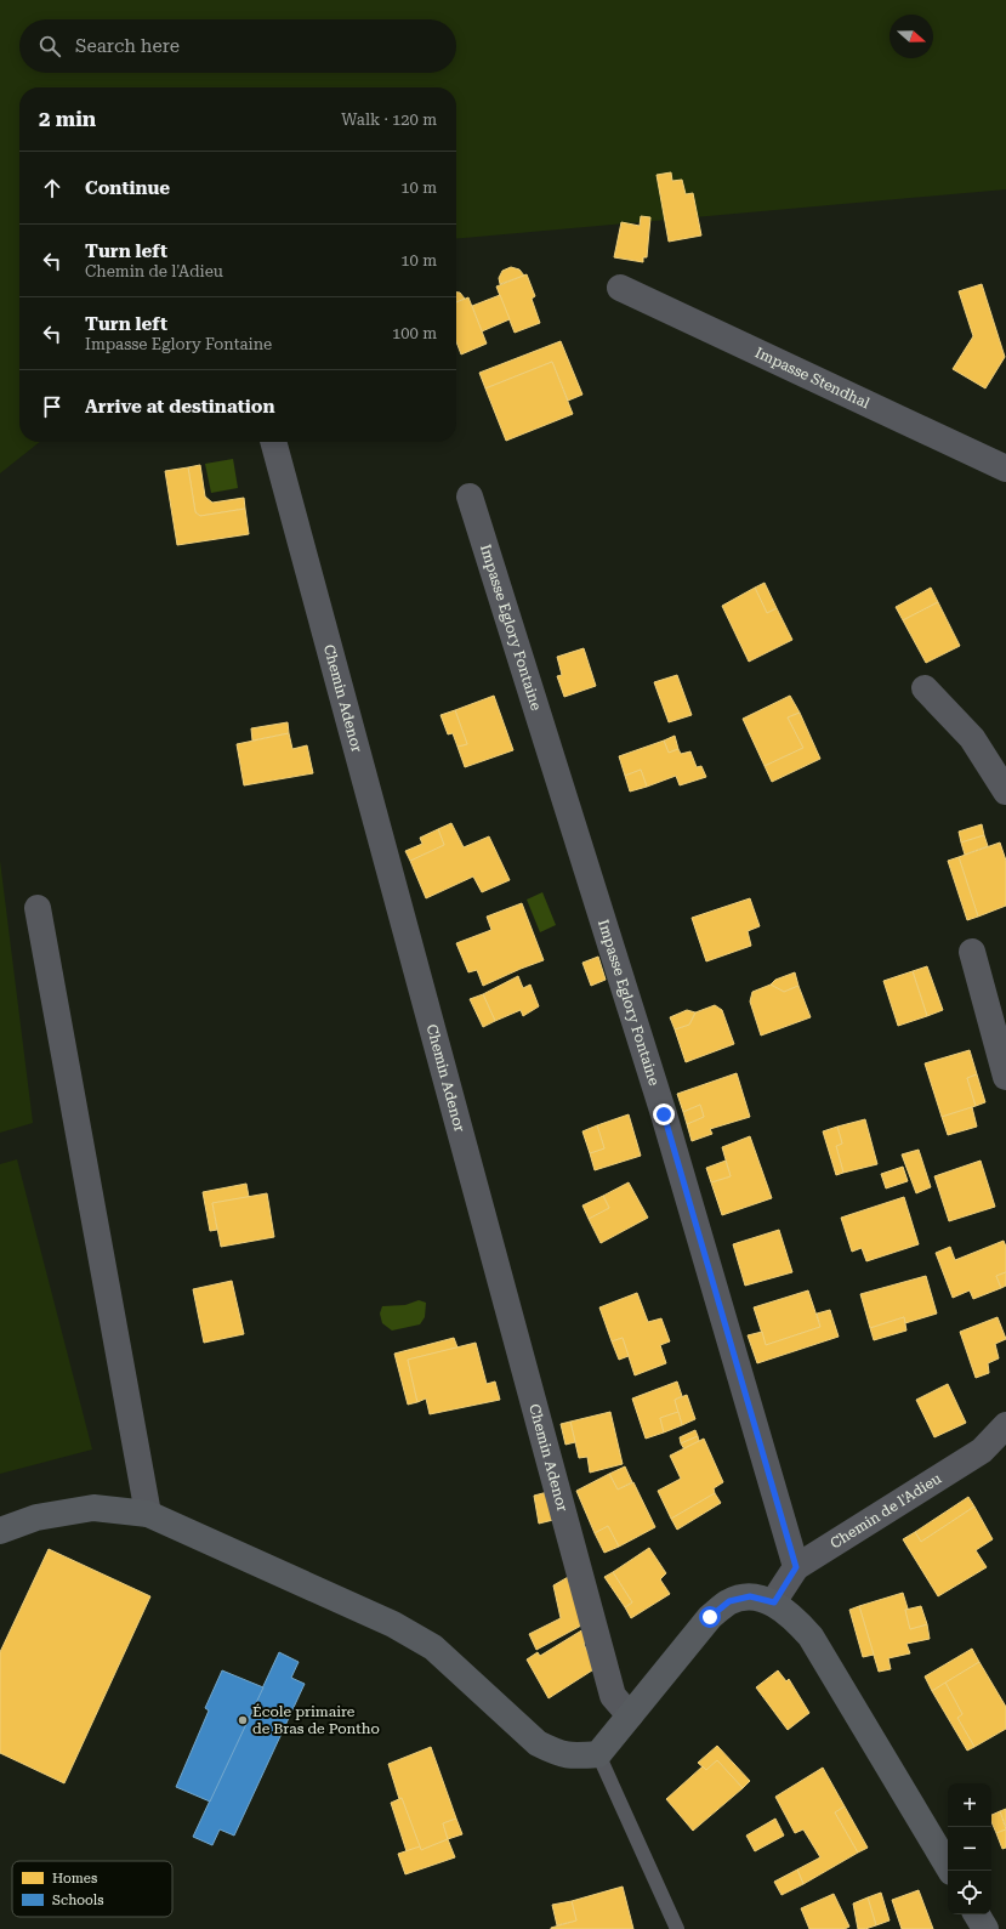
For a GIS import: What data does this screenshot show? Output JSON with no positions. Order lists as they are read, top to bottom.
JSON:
{
  "streets": {
    "street": [
      "Impasse Stendhal",
      "Impasse Eglory Fontaine",
      "Chemin Adenor",
      "Chemin de l'Adieu"
    ]
  },
  "crossings": [
    ["Impasse Eglory Fontaine", "Chemin de l'Adieu"]
  ],
  "places": ["École primaire de Bras de Pontho"],
  "legend": ["Homes", "Schools"],
  "north": "right",
  "page": {
    "search": "Search here",
    "heading": ["2 min", "Walk · 120 m"],
    "list": [
      ["Continue", "10 m"],
      ["Turn left", "Chemin de l'Adieu", "10 m"],
      ["Turn left", "Impasse Eglory Fontaine", "100 m"],
      "Arrive at destination"
    ],
    "map_buttons": ["+", "−"]
  }
}
